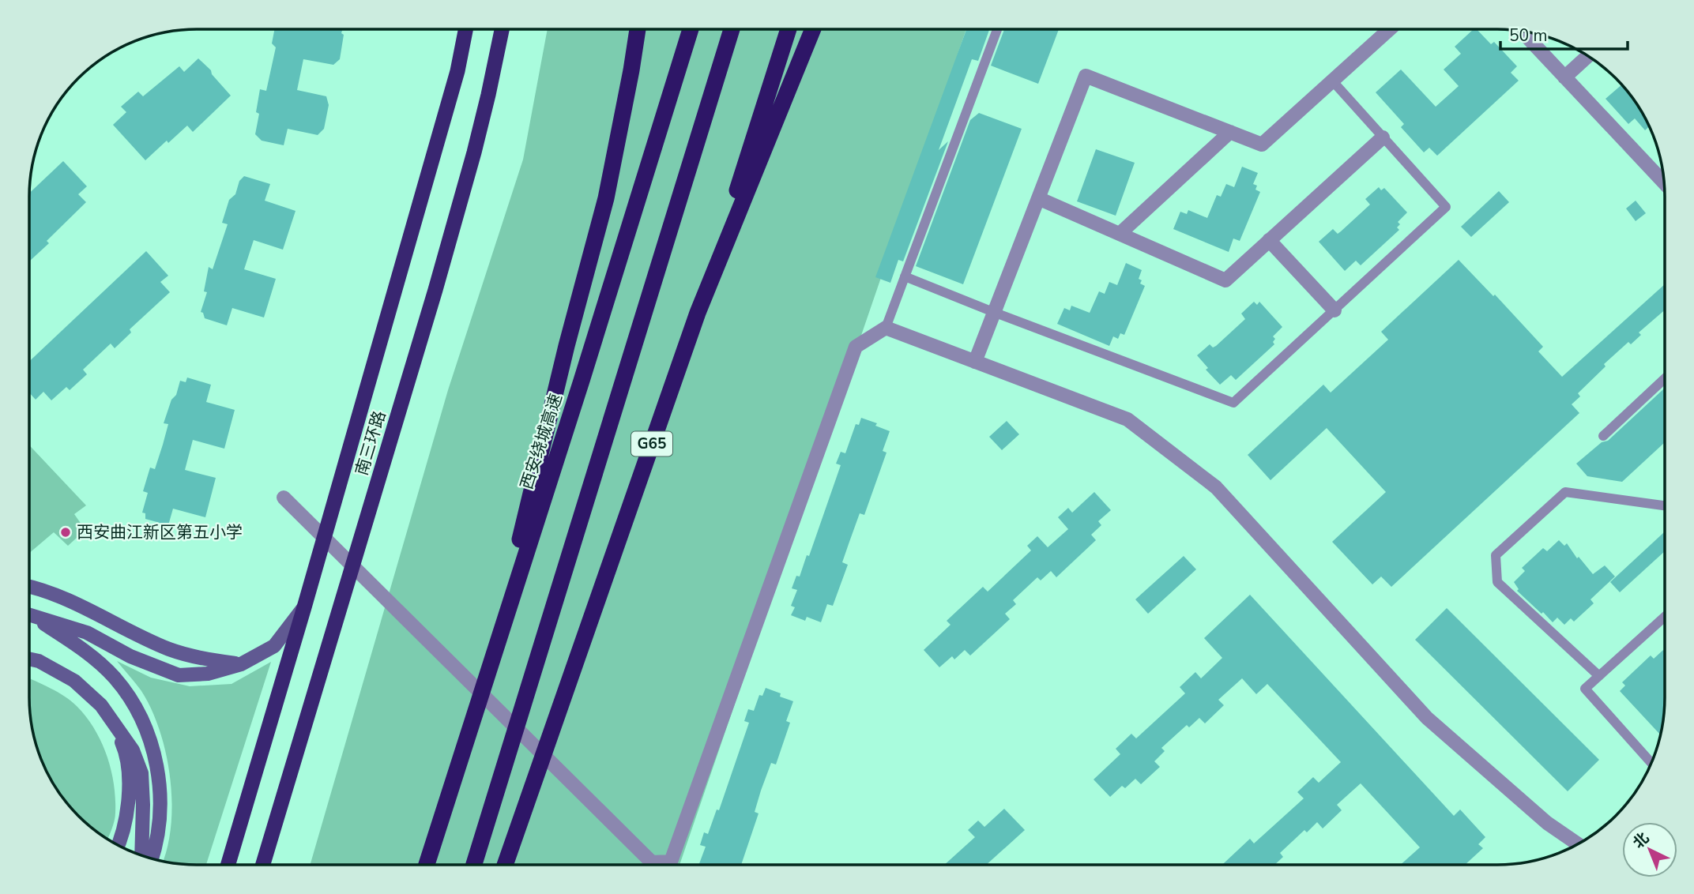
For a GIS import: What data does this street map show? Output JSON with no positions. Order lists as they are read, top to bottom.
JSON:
{
  "streets": {
    "highway": ["西安绕城高速", "南三环路", "G65"]
  },
  "places": ["西安曲江新区第五小学"],
  "scale_bar": "50 m",
  "north": "top left"
}
